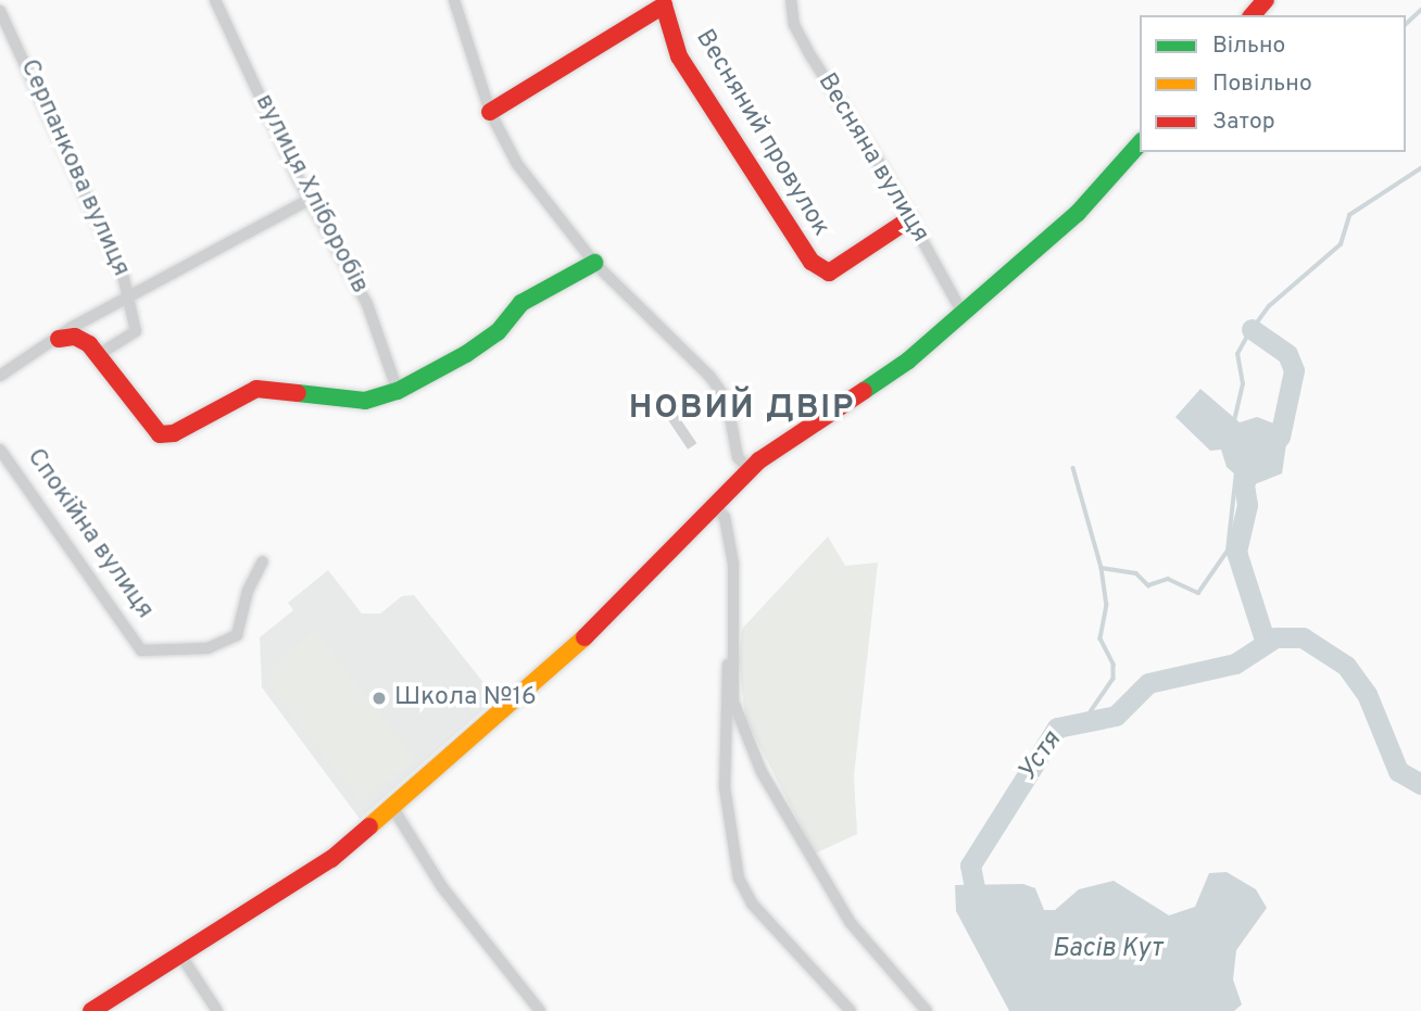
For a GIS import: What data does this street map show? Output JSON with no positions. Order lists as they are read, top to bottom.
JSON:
{
  "streets": {
    "main road": ["Весняний провулок"],
    "street": [
      "Весняна вулиця",
      "Серпанкова вулиця",
      "вулиця Хліборобів",
      "Спокійна вулиця"
    ]
  },
  "crossings": [
    ["Весняний провулок", "Весняна вулиця"]
  ],
  "districts": ["НОВИЙ ДВІР"],
  "water": ["Устя", "Басів Кут"],
  "places": ["Школа №16"],
  "legend": ["Вільно", "Повільно", "Затор"]
}
